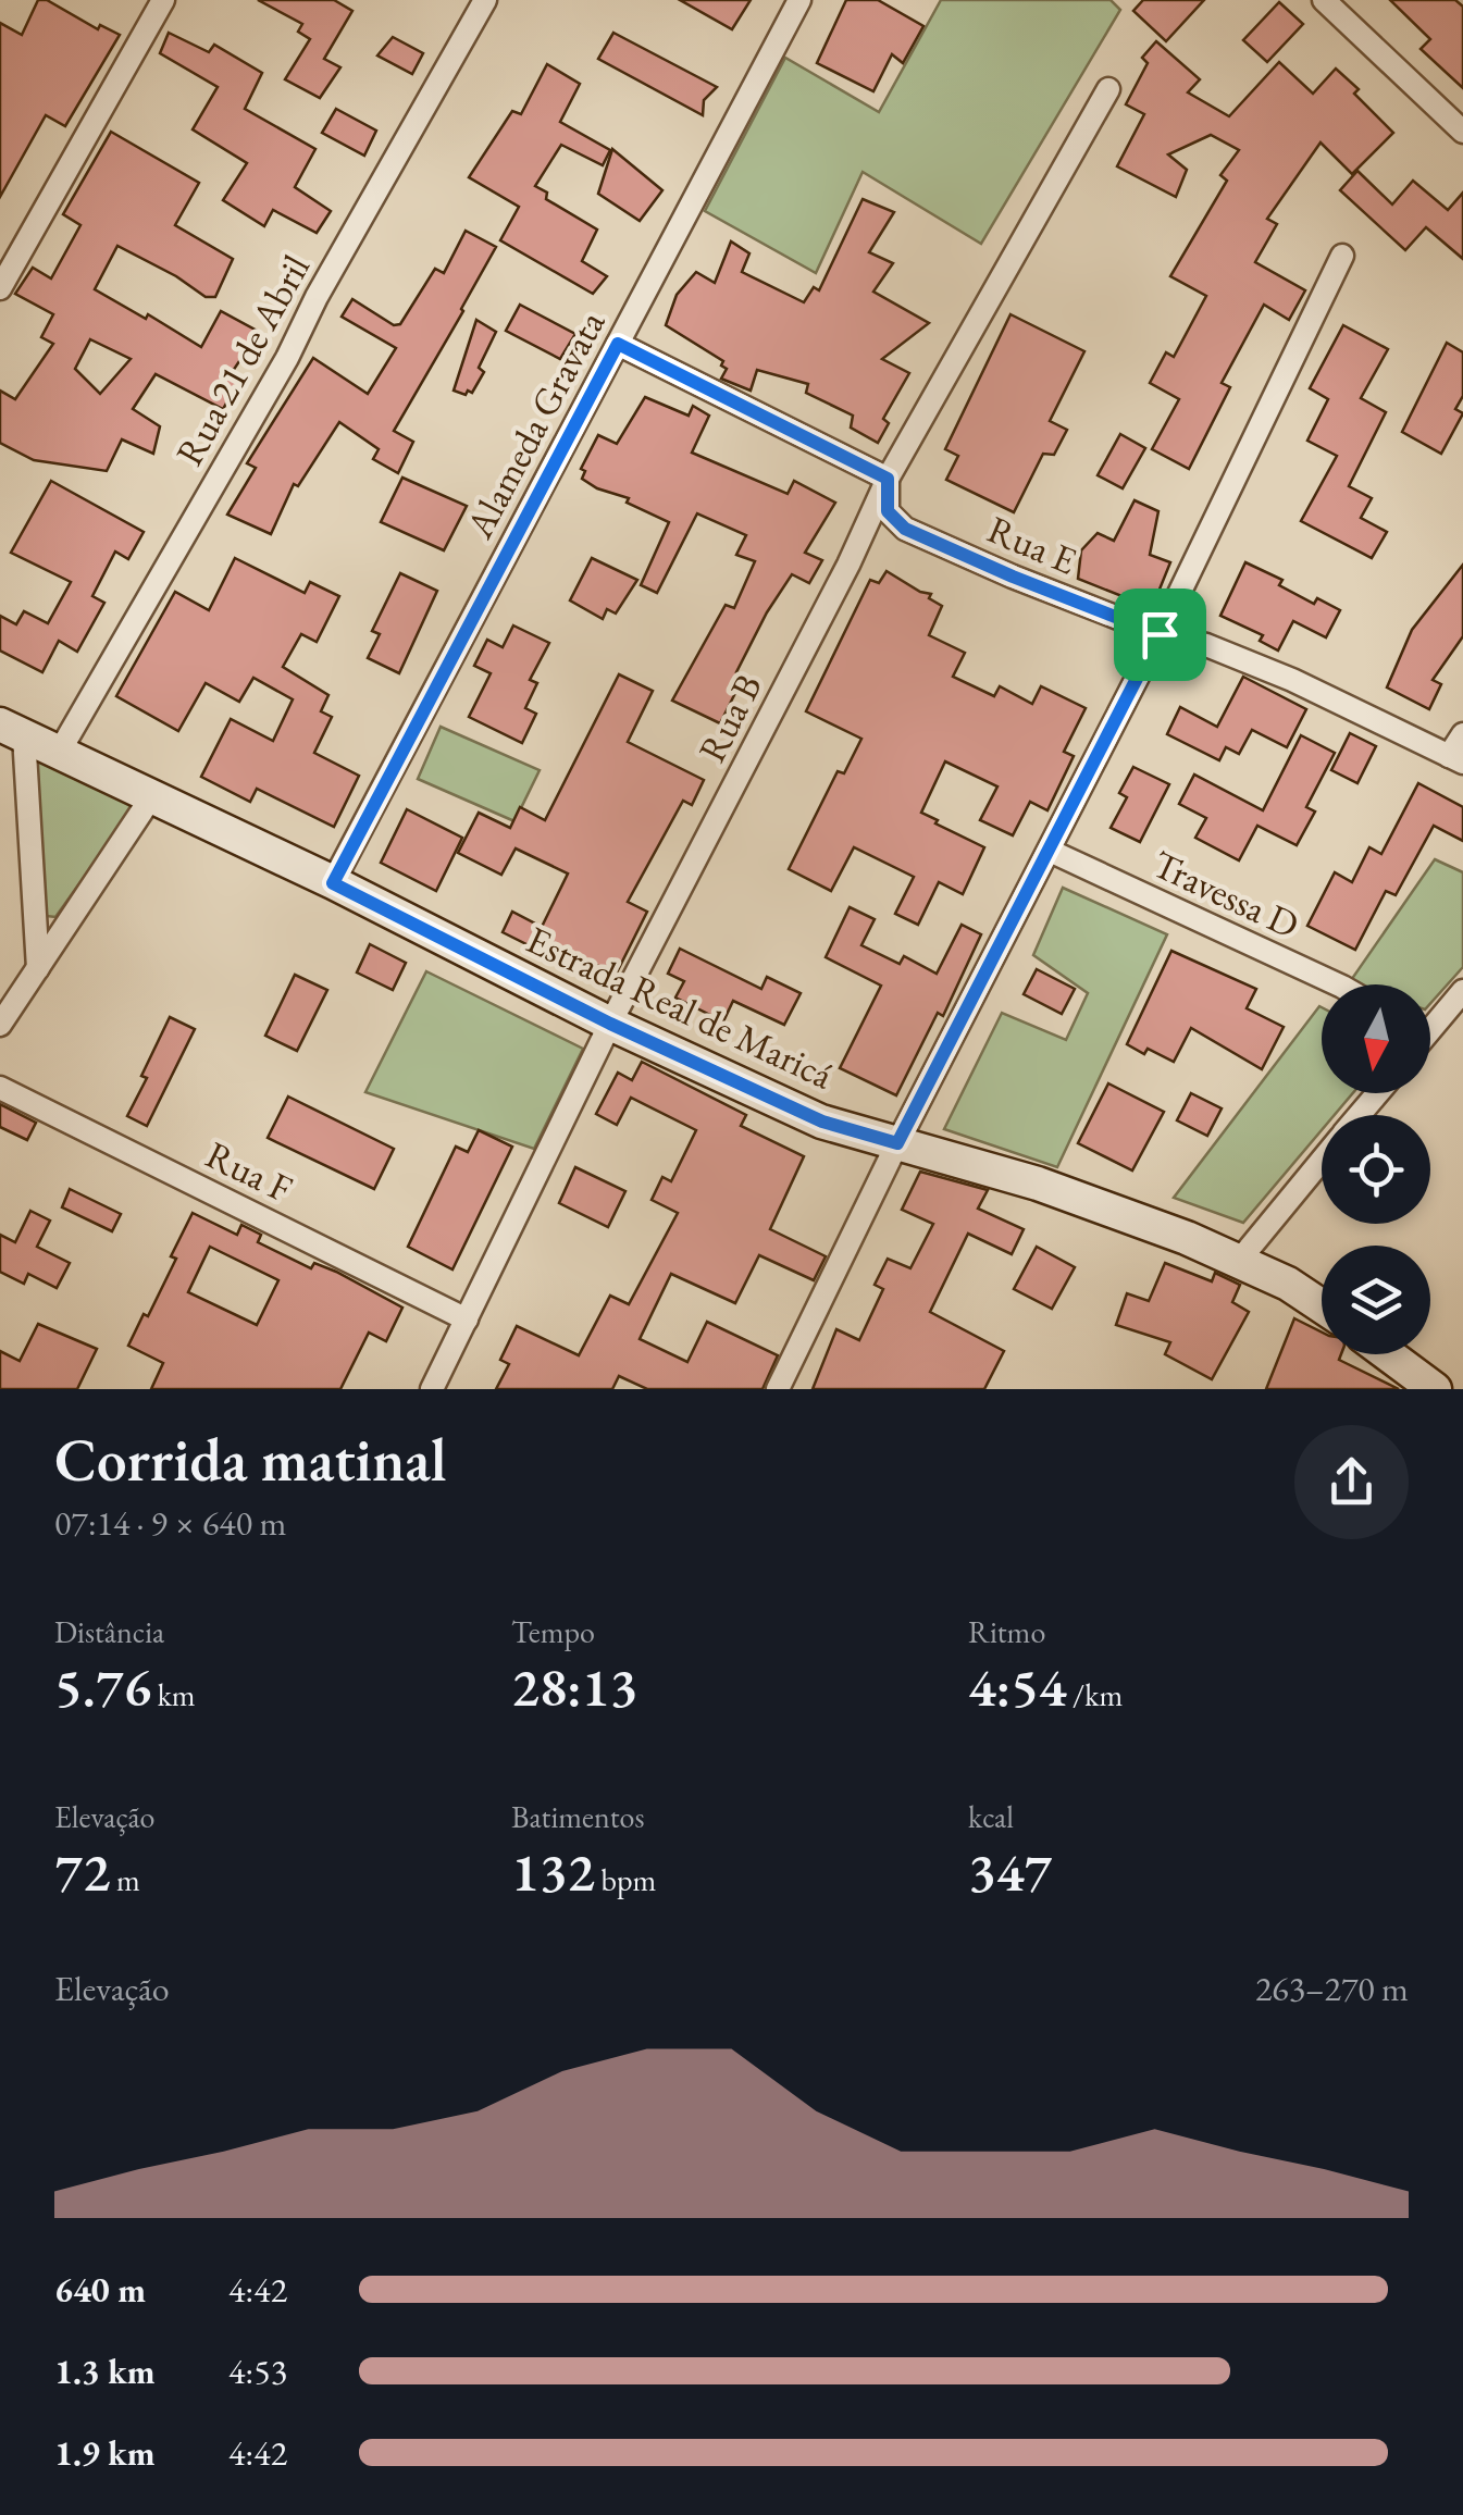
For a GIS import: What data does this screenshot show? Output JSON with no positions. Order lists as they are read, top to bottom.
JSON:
{
  "streets": {
    "main road": ["Estrada Real de Maricá"],
    "street": [
      "Rua 21 de Abril",
      "Alameda Gravata",
      "Rua E",
      "Rua B",
      "Travessa D",
      "Rua F"
    ]
  },
  "crossings": [
    ["Rua 21 de Abril", "Estrada Real de Maricá"],
    ["Alameda Gravata", "Estrada Real de Maricá"],
    ["Rua E", "Rua B"],
    ["Rua B", "Estrada Real de Maricá"],
    ["Rua B", "Rua F"]
  ],
  "north": "bottom",
  "page": {
    "heading": ["Corrida matinal", "07:14 · 9 × 640 m"],
    "stats": [
      ["Distância", "5.76 km"],
      ["Tempo", "28:13"],
      ["Ritmo", "4:54 /km"],
      ["Elevação", "72 m"],
      ["Batimentos", "132 bpm"],
      ["kcal", "347"]
    ],
    "chart": ["Elevação", "263–270 m"],
    "list": [
      {
        "name": "640 m",
        "note": "4:42"
      },
      {
        "name": "1.3 km",
        "note": "4:53"
      },
      {
        "name": "1.9 km",
        "note": "4:42"
      }
    ]
  }
}
